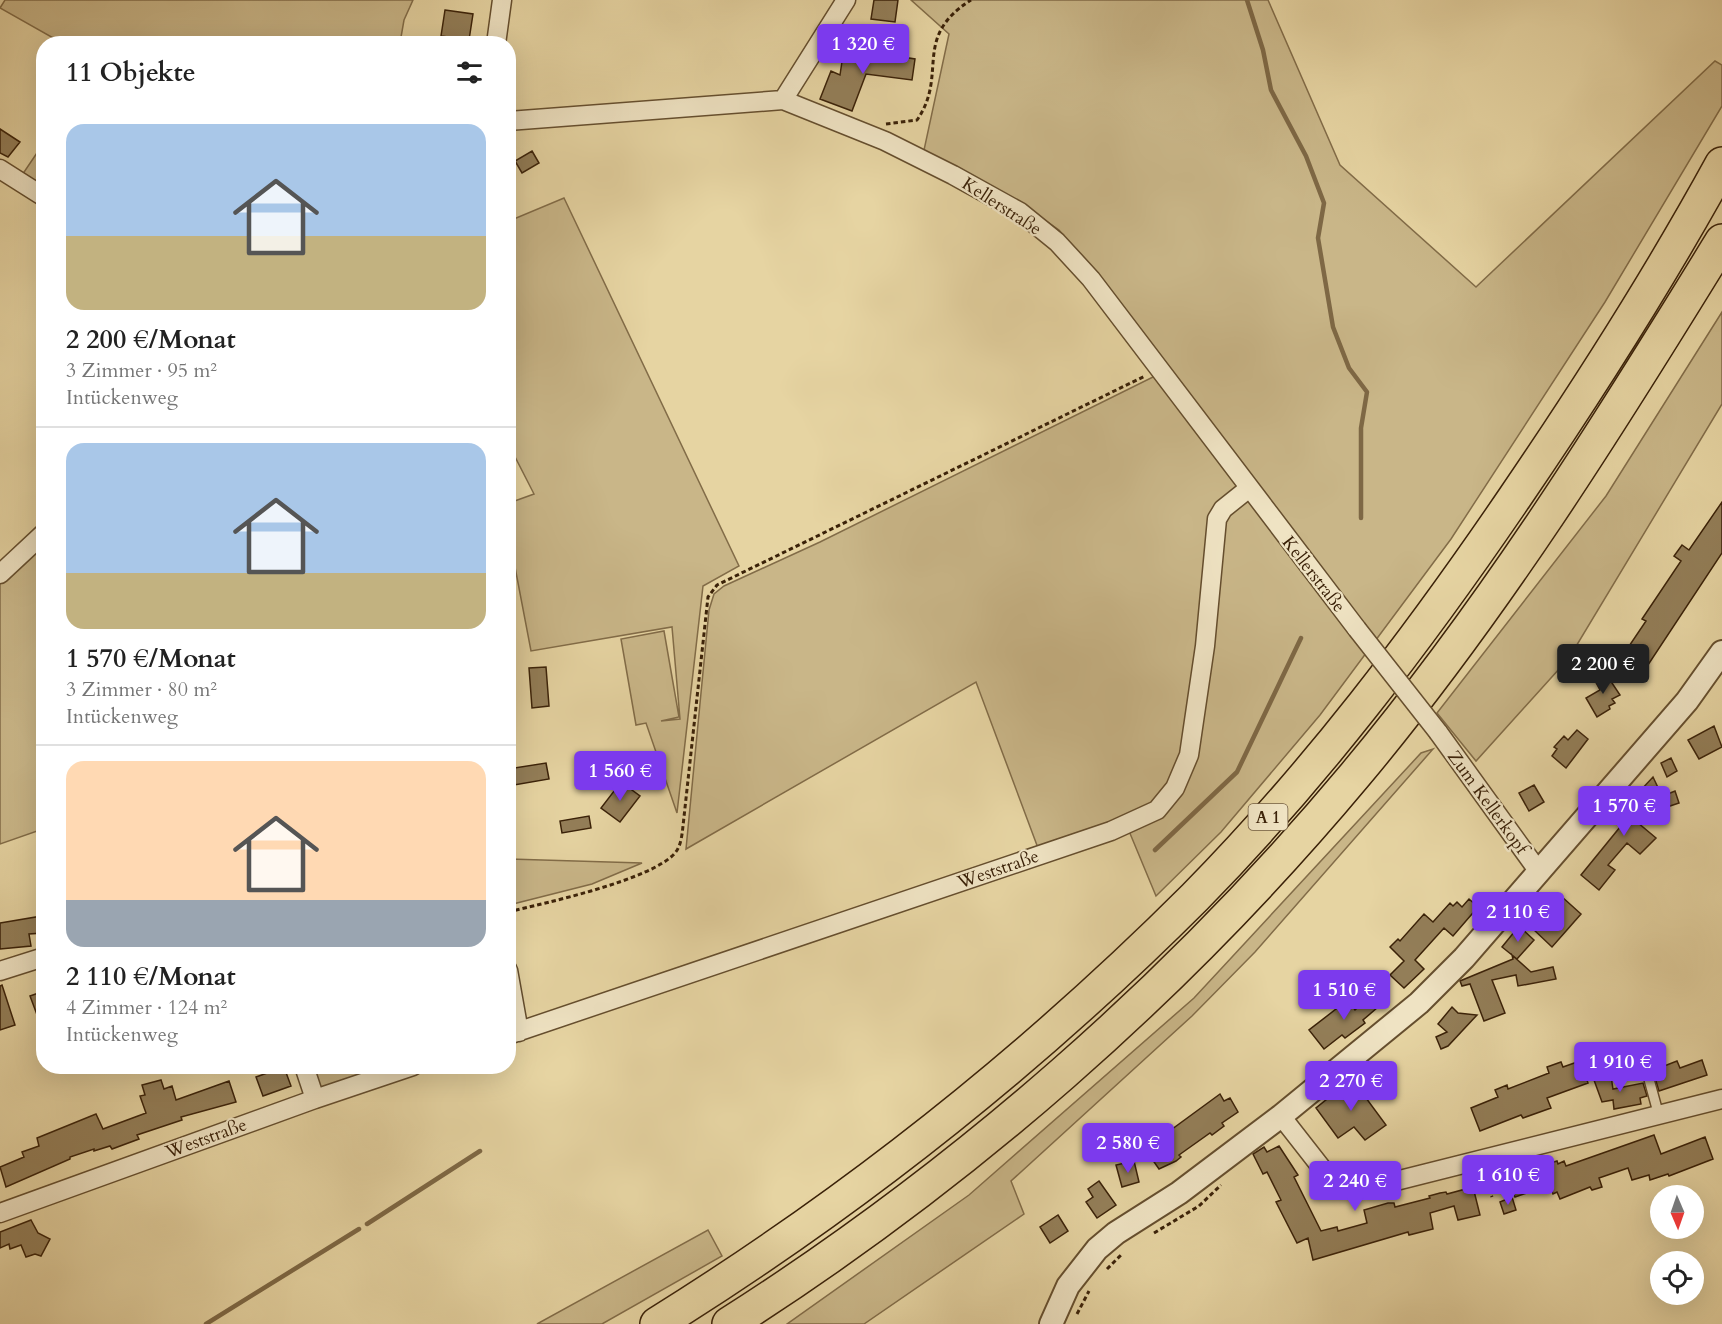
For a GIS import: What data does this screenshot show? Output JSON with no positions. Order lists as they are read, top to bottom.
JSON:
{
  "streets": {
    "highway": ["A 1"],
    "street": ["Kellerstraße", "Zum Kellerkopf", "Weststraße"]
  },
  "crossings": [
    ["Kellerstraße", "Zum Kellerkopf"],
    ["Kellerstraße", "Weststraße"]
  ],
  "north": "bottom",
  "page": {
    "price": [
      "1 320 €",
      "2 200 €",
      "1 560 €",
      "1 570 €",
      "2 110 €",
      "1 510 €",
      "1 910 €",
      "2 270 €",
      "2 580 €",
      "1 610 €",
      "2 240 €"
    ],
    "heading": "11 Objekte",
    "list": [
      {
        "name": "2 200 €/Monat",
        "note": "3 Zimmer · 95 m² · Intückenweg"
      },
      {
        "name": "1 570 €/Monat",
        "note": "3 Zimmer · 80 m² · Intückenweg"
      },
      {
        "name": "2 110 €/Monat",
        "note": "4 Zimmer · 124 m² · Intückenweg"
      }
    ]
  }
}
